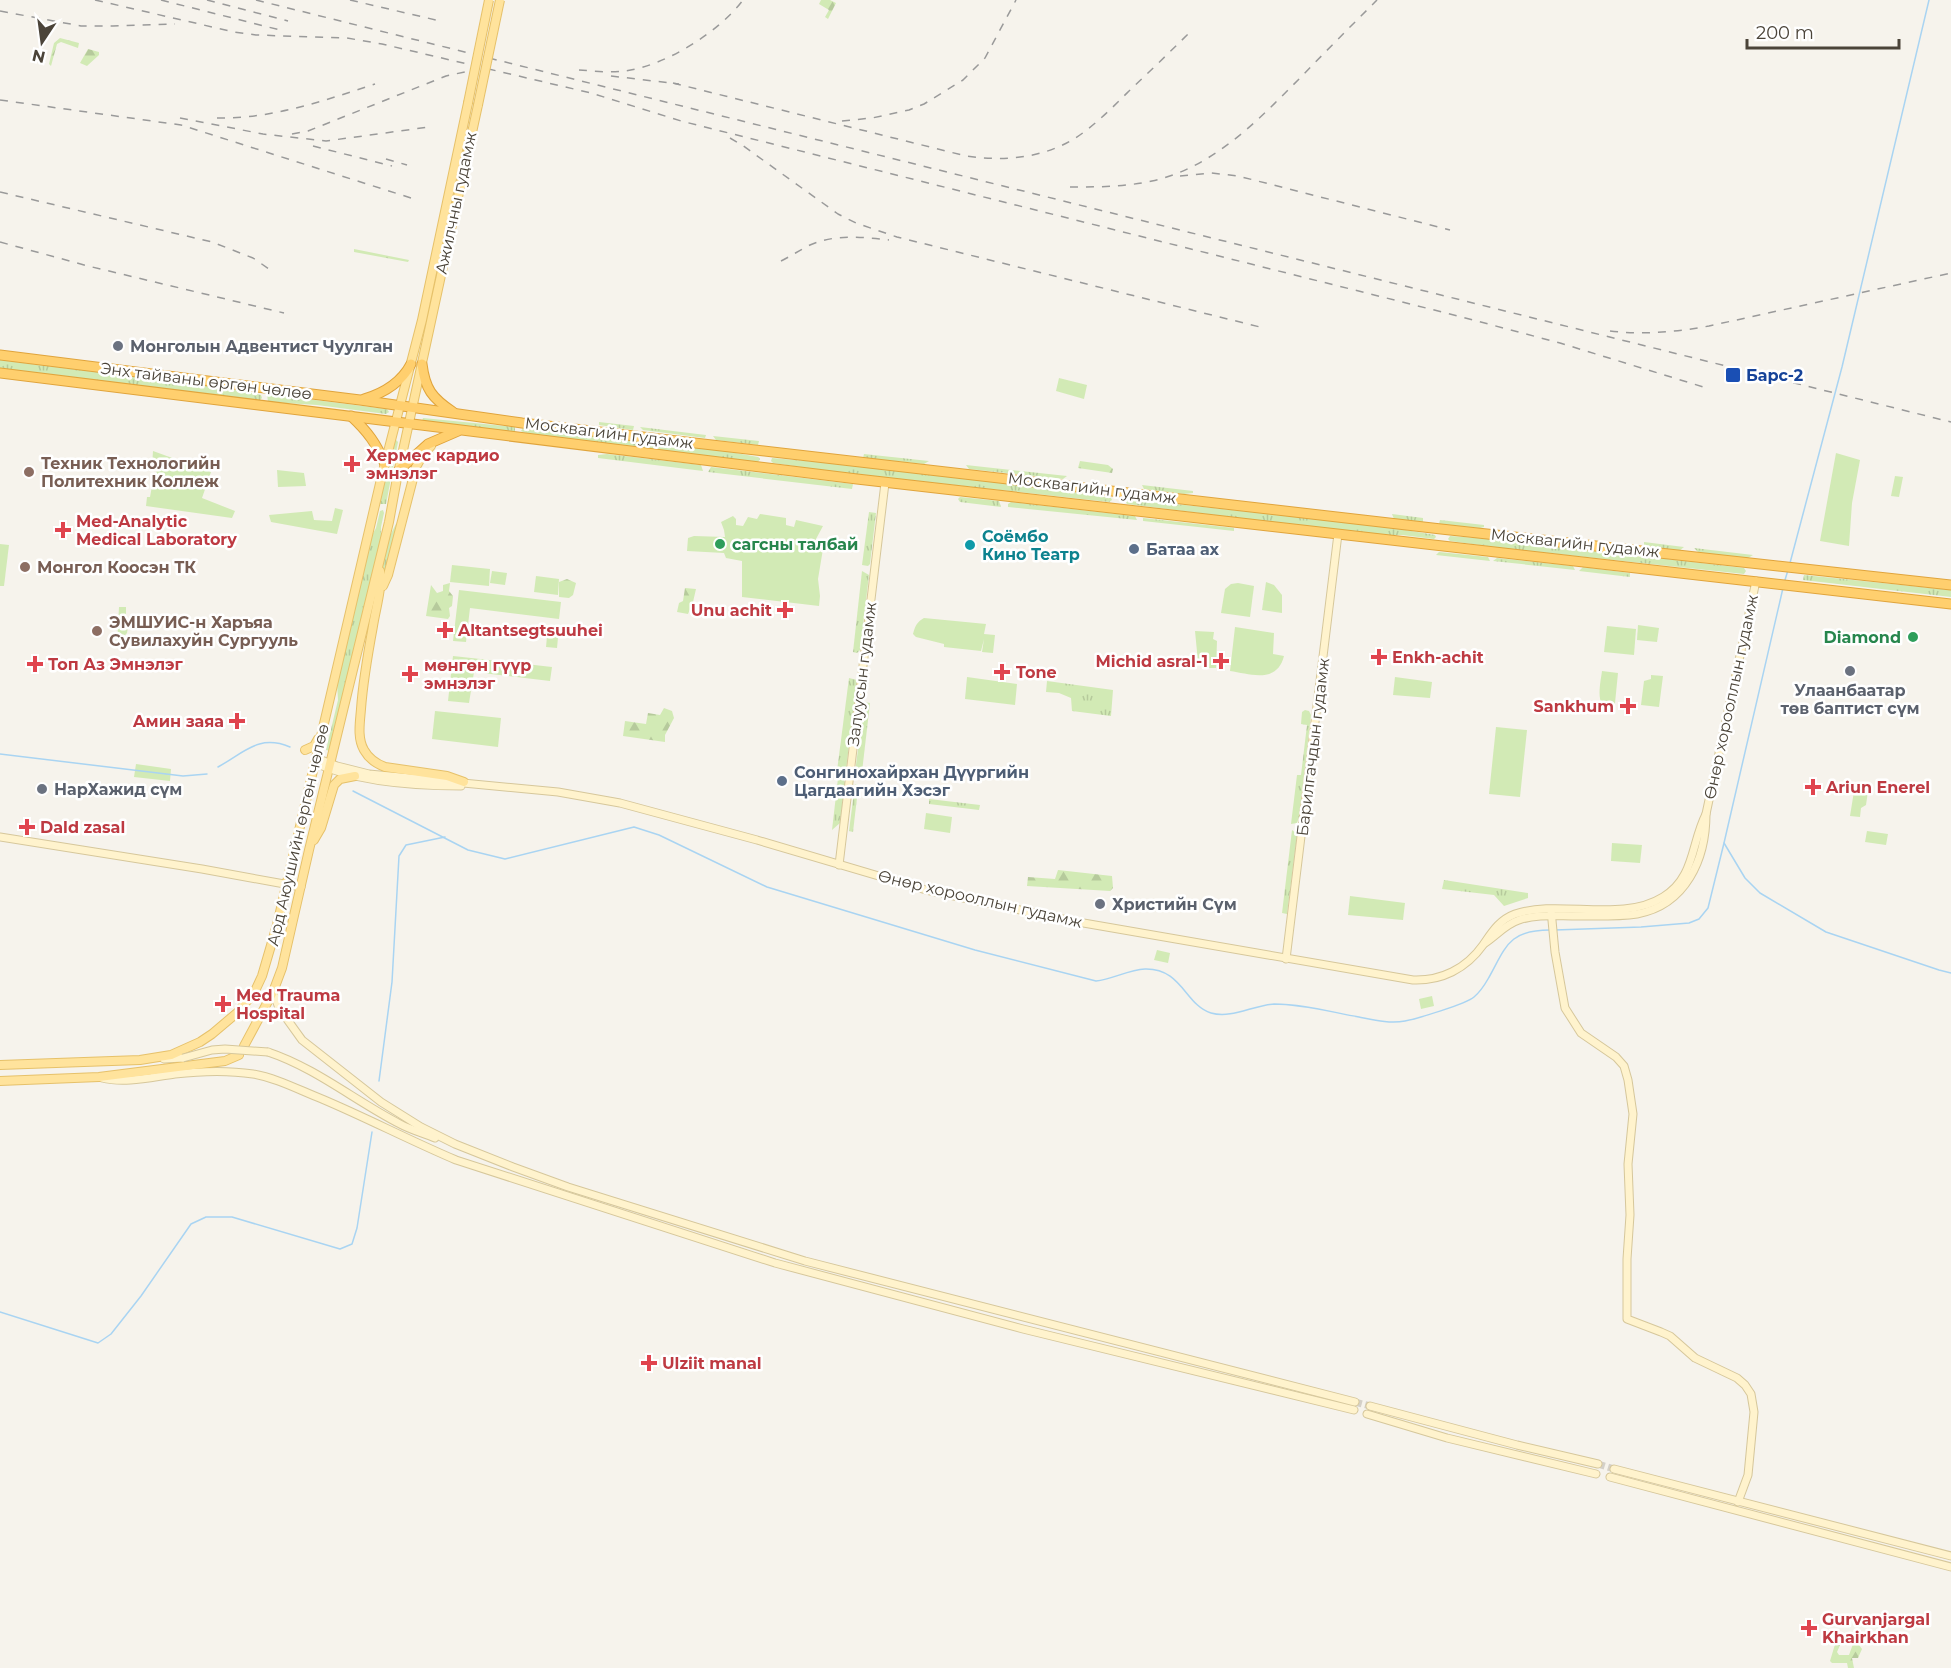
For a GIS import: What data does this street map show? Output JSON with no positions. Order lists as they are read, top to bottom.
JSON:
{
  "streets": {
    "highway": ["Энх тайваны өргөн чөлөө", "Москвагийн гудамж"],
    "main road": [
      "Ажилчны гудамж",
      "Залуусын гудамж",
      "Өнөр хорооллын гудамж",
      "Барилгачдын гудамж",
      "Ард Аюушийн өргөн чөлөө"
    ]
  },
  "crossings": [
    ["Ажилчны гудамж", "Энх тайваны өргөн чөлөө"],
    ["Ажилчны гудамж", "Москвагийн гудамж"],
    ["Ажилчны гудамж", "Ард Аюушийн өргөн чөлөө"],
    ["Энх тайваны өргөн чөлөө", "Москвагийн гудамж"],
    ["Энх тайваны өргөн чөлөө", "Ард Аюушийн өргөн чөлөө"],
    ["Москвагийн гудамж", "Залуусын гудамж"],
    ["Москвагийн гудамж", "Өнөр хорооллын гудамж"],
    ["Москвагийн гудамж", "Барилгачдын гудамж"],
    ["Москвагийн гудамж", "Ард Аюушийн өргөн чөлөө"],
    ["Залуусын гудамж", "Өнөр хорооллын гудамж"],
    ["Өнөр хорооллын гудамж", "Барилгачдын гудамж"]
  ],
  "places": {
    "other": [
      "Монголын Адвентист Чуулган",
      "Техник Технологийн Политехник Коллеж",
      "сагсны талбай",
      "Соёмбо Кино Театр",
      "Батаа ах",
      "Монгол Коосэн ТК",
      "ЭМШУИС-н Харъяа Сувилахуйн Сургууль",
      "Diamond",
      "Улаанбаатар төв баптист сүм",
      "Сонгинохайрхан Дүүргийн Цагдаагийн Хэсэг",
      "НарХажид сүм",
      "Христийн Сүм"
    ],
    "transit": ["Барс-2"],
    "health": [
      "Хермес кардио эмнэлэг",
      "Med-Analytic Medical Laboratory",
      "Unu achit",
      "Altantsegtsuuhei",
      "Enkh-achit",
      "Michid asral-1",
      "Топ Аз Эмнэлэг",
      "Tone",
      "мөнгөн гүүр эмнэлэг",
      "Sankhum",
      "Амин заяа",
      "Ariun Enerel",
      "Dald zasal",
      "Med Trauma Hospital",
      "Ulziit manal",
      "Gurvanjargal Khairkhan"
    ]
  },
  "scale_bar": "200 m",
  "north": "bottom"
}
